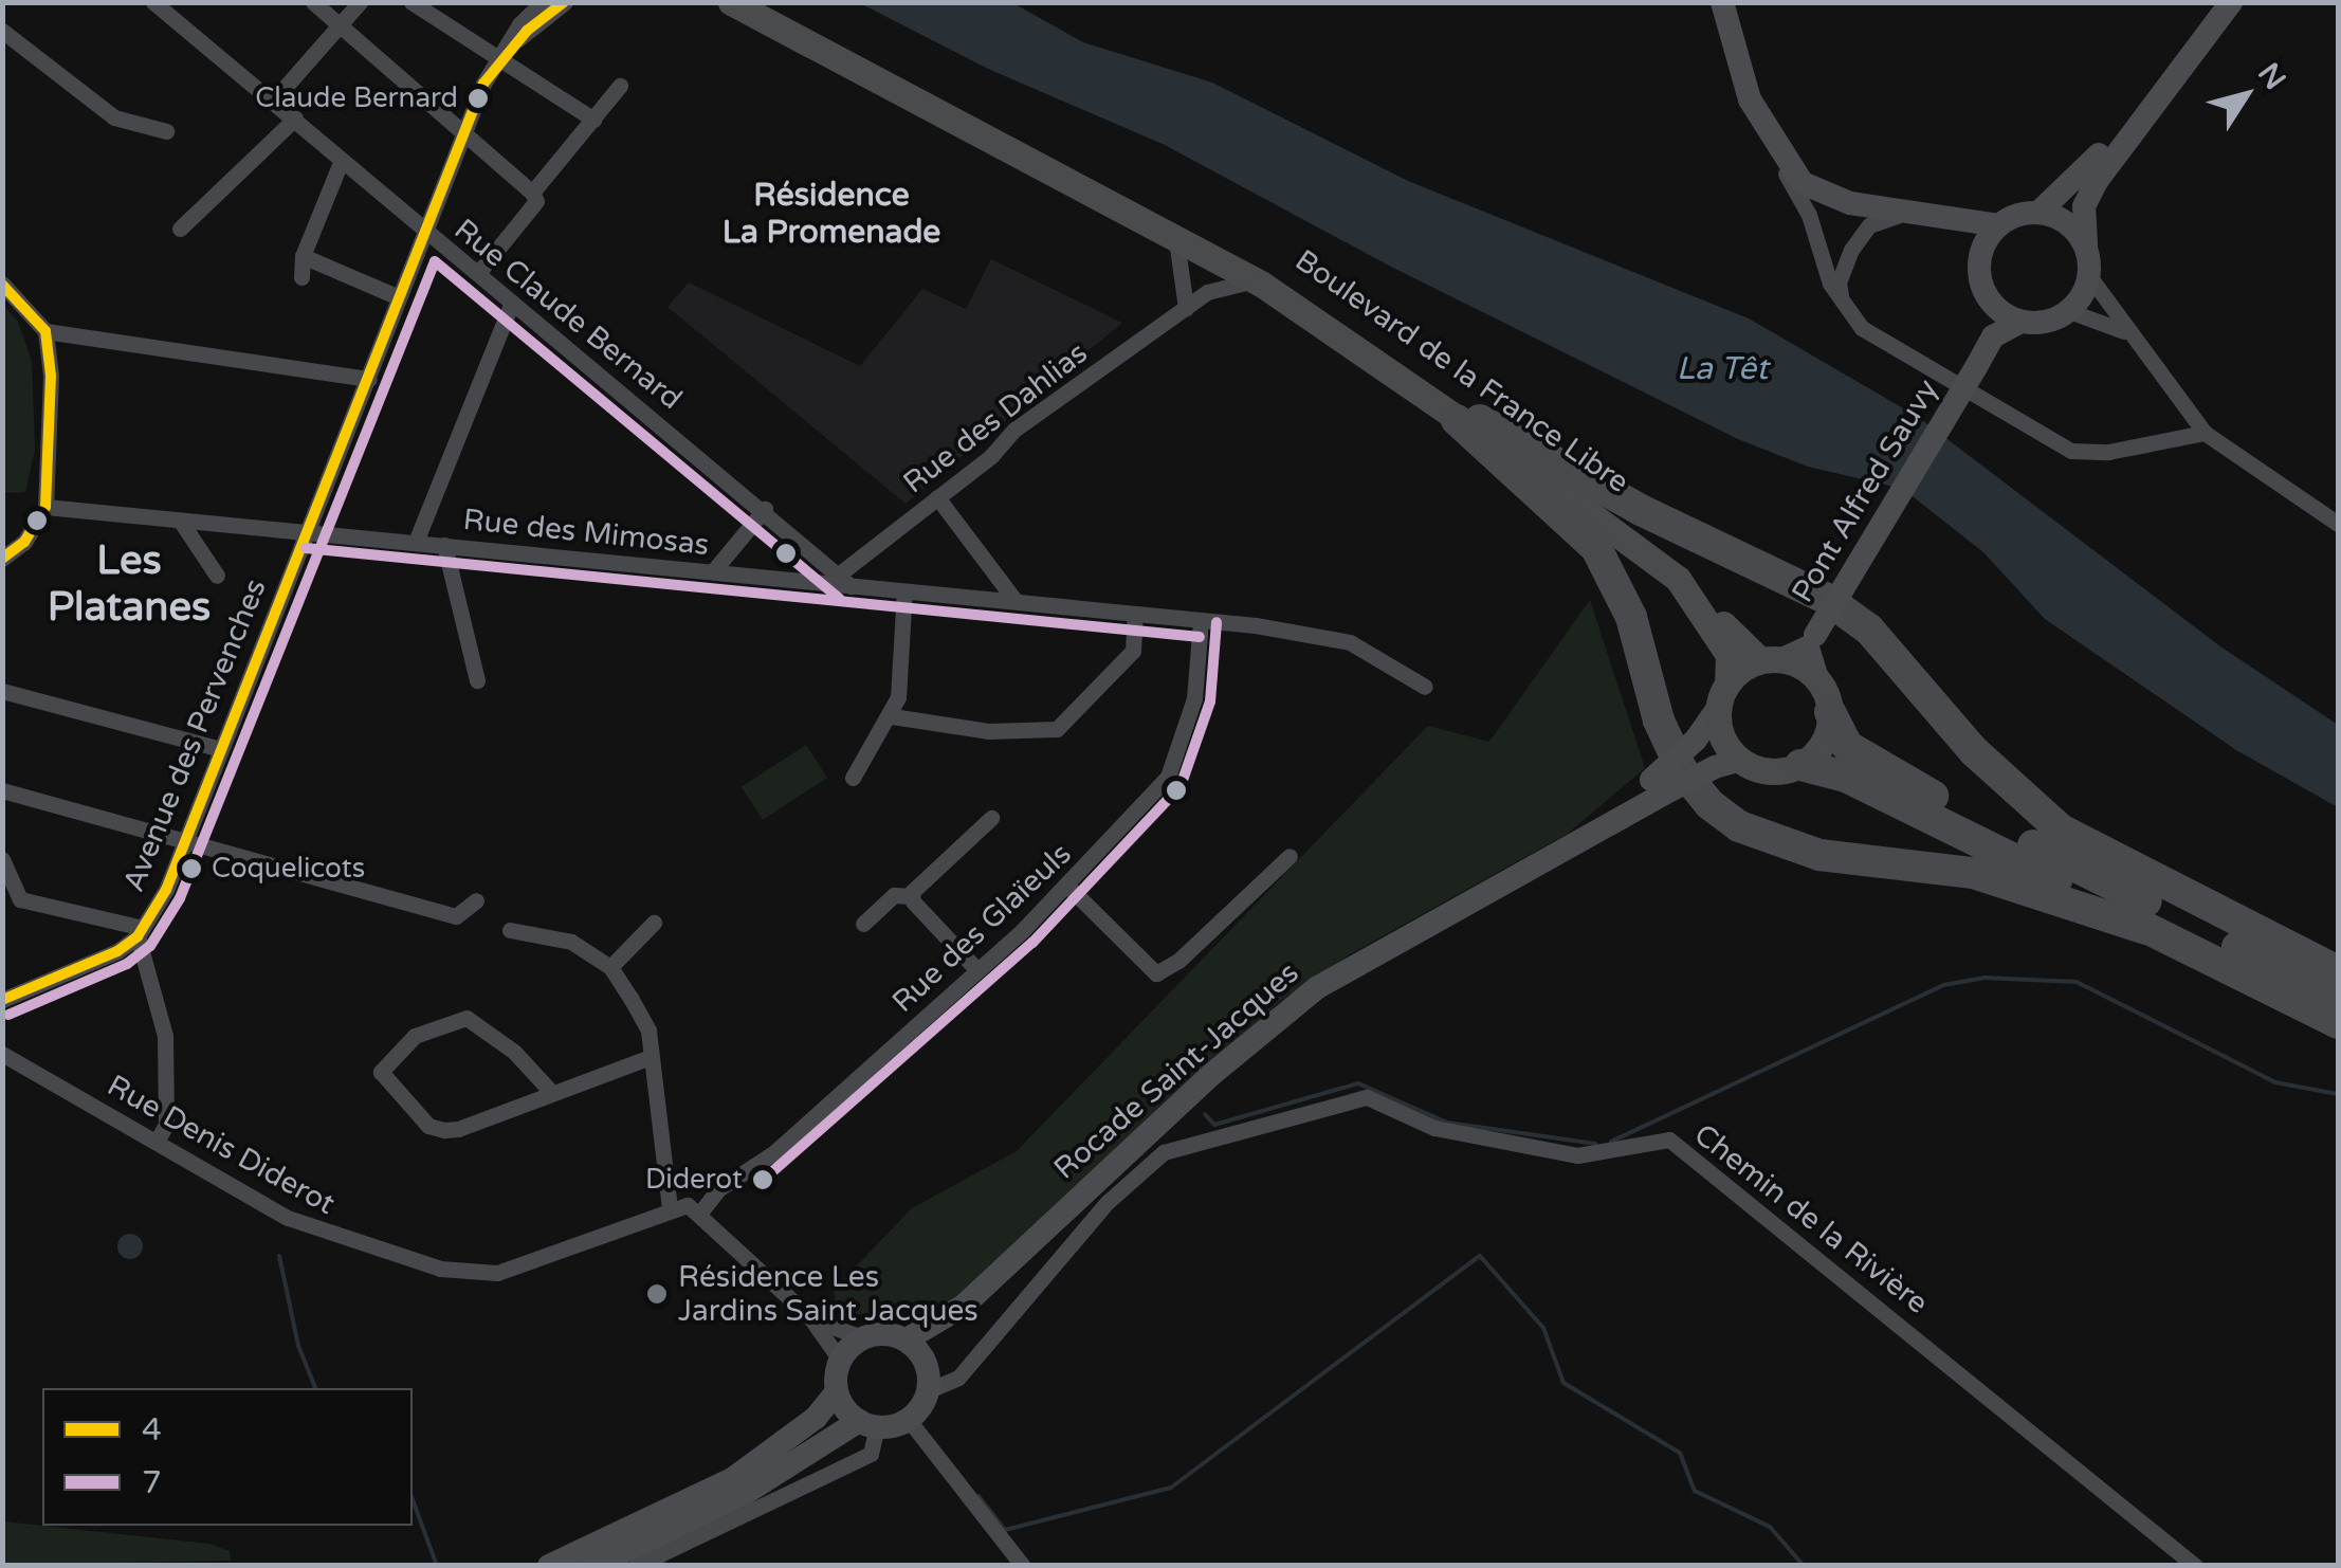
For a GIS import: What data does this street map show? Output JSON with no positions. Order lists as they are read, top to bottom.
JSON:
{
  "streets": {
    "main road": ["Boulevard de la France Libre", "Pont Alfred Sauvy", "Rocade Saint-Jacques"],
    "street": [
      "Rue Claude Bernard",
      "Rue des Dahlias",
      "Rue des Mimosas",
      "Avenue des Pervenches",
      "Rue des Glaïeuls",
      "Rue Denis Diderot",
      "Chemin de la Rivière"
    ]
  },
  "crossings": [
    ["Rue Claude Bernard", "Rue des Dahlias"],
    ["Rue Claude Bernard", "Rue des Mimosas"],
    ["Rue Claude Bernard", "Avenue des Pervenches"],
    ["Boulevard de la France Libre", "Rue des Dahlias"],
    ["Rue des Dahlias", "Rue des Mimosas"],
    ["Rue des Mimosas", "Avenue des Pervenches"],
    ["Rue des Mimosas", "Rue des Glaïeuls"],
    ["Rue des Glaïeuls", "Rue Denis Diderot"]
  ],
  "districts": ["Résidence La Promenade", "Les Platanes"],
  "water": ["La Têt"],
  "places": [
    "Claude Bernard",
    "Coquelicots",
    "Diderot",
    "Résidence Les Jardins Saint Jacques"
  ],
  "lines": ["transit line 4", "transit line 7"],
  "legend": ["4", "7"],
  "north": "top right"
}
